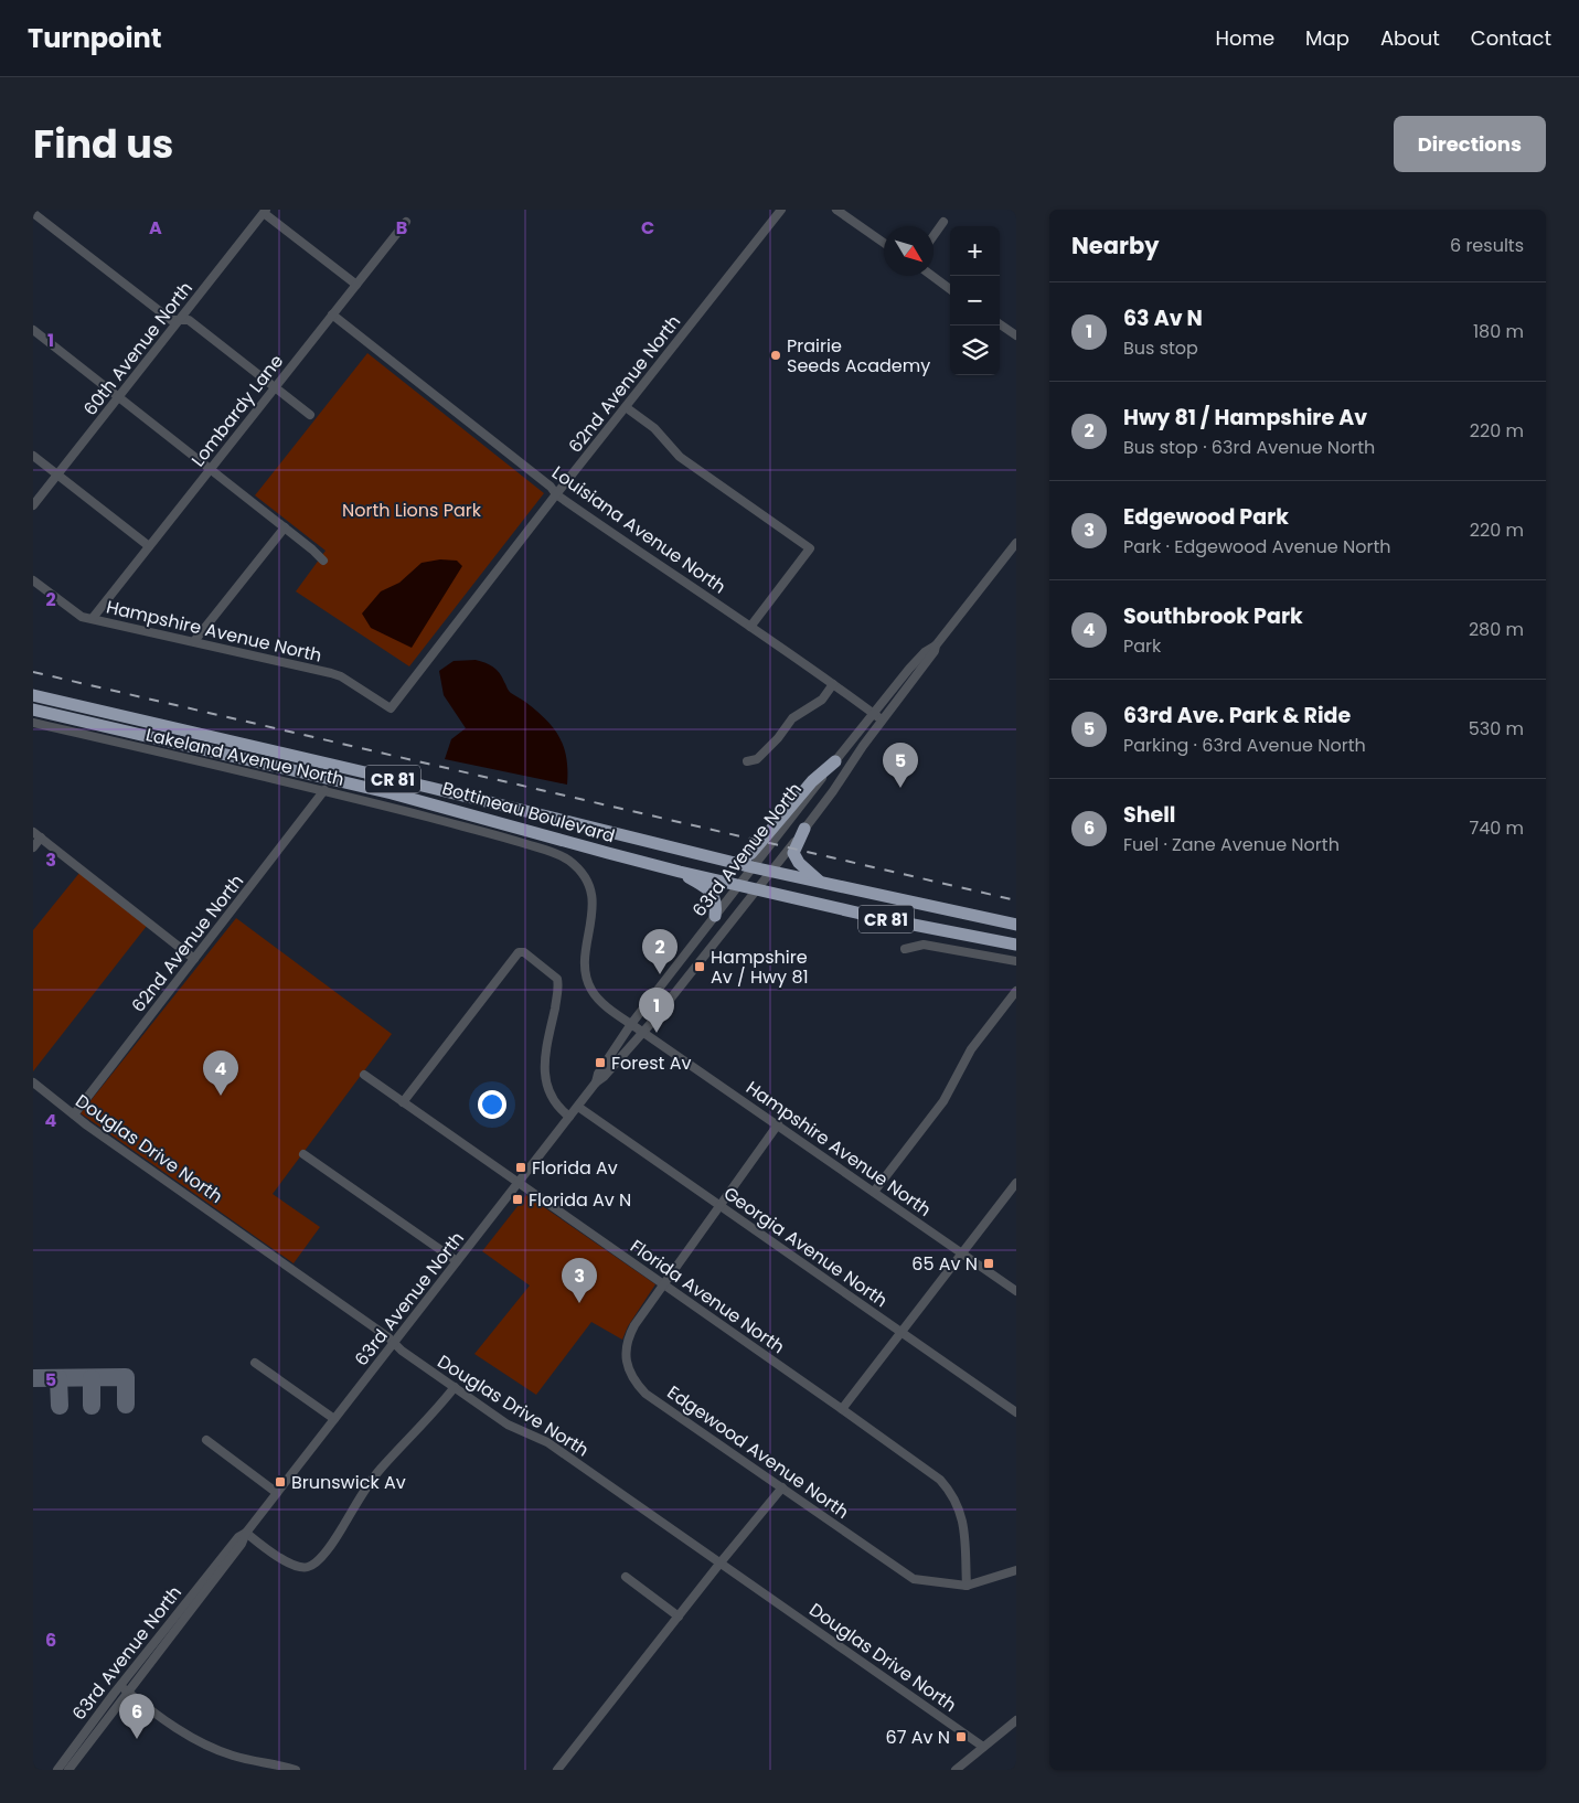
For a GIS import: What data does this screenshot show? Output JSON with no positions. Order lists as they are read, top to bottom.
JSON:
{
  "streets": {
    "highway": ["CR 81", "Bottineau Boulevard"],
    "street": [
      "60th Avenue North",
      "62nd Avenue North",
      "Lombardy Lane",
      "Louisiana Avenue North",
      "Hampshire Avenue North",
      "Lakeland Avenue North",
      "63rd Avenue North",
      "Douglas Drive North",
      "Georgia Avenue North",
      "Florida Avenue North",
      "Edgewood Avenue North"
    ]
  },
  "crossings": [
    ["62nd Avenue North", "Louisiana Avenue North"],
    ["62nd Avenue North", "Hampshire Avenue North"],
    ["62nd Avenue North", "Lakeland Avenue North"],
    ["62nd Avenue North", "Douglas Drive North"],
    ["Lombardy Lane", "Louisiana Avenue North"],
    ["Lombardy Lane", "Hampshire Avenue North"],
    ["Louisiana Avenue North", "63rd Avenue North"],
    ["Hampshire Avenue North", "Lakeland Avenue North"],
    ["Hampshire Avenue North", "63rd Avenue North"],
    ["Hampshire Avenue North", "Edgewood Avenue North"],
    ["Lakeland Avenue North", "63rd Avenue North"],
    ["Bottineau Boulevard", "63rd Avenue North"],
    ["63rd Avenue North", "Douglas Drive North"],
    ["63rd Avenue North", "Georgia Avenue North"],
    ["63rd Avenue North", "Florida Avenue North"],
    ["Georgia Avenue North", "Edgewood Avenue North"],
    ["Florida Avenue North", "Edgewood Avenue North"]
  ],
  "parks": ["North Lions Park"],
  "places": {
    "other": ["Prairie Seeds Academy"],
    "transit": [
      "Hampshire Av / Hwy 81",
      "Forest Av",
      "Florida Av",
      "Florida Av N",
      "65 Av N",
      "Brunswick Av",
      "67 Av N"
    ]
  },
  "north": "bottom right",
  "page": {
    "header": "Turnpoint",
    "nav": [
      "Home",
      "Map",
      "About",
      "Contact"
    ],
    "title": "Find us",
    "buttons": "Directions",
    "heading": ["Nearby", "6 results"],
    "map_buttons": ["+", "−"],
    "list": [
      {
        "mark": "1",
        "name": "63 Av N",
        "note": "Bus stop",
        "value": "180 m"
      },
      {
        "mark": "2",
        "name": "Hwy 81 / Hampshire Av",
        "note": "Bus stop · 63rd Avenue North",
        "value": "220 m"
      },
      {
        "mark": "3",
        "name": "Edgewood Park",
        "note": "Park · Edgewood Avenue North",
        "value": "220 m"
      },
      {
        "mark": "4",
        "name": "Southbrook Park",
        "note": "Park",
        "value": "280 m"
      },
      {
        "mark": "5",
        "name": "63rd Ave. Park & Ride",
        "note": "Parking · 63rd Avenue North",
        "value": "530 m"
      },
      {
        "mark": "6",
        "name": "Shell",
        "note": "Fuel · Zane Avenue North",
        "value": "740 m"
      }
    ],
    "pins": [
      "5",
      "2",
      "1",
      "4",
      "3",
      "6"
    ]
  },
  "grid": {
    "columns": ["A", "B", "C"],
    "rows": [
      "1",
      "2",
      "3",
      "4",
      "5",
      "6"
    ]
  }
}
